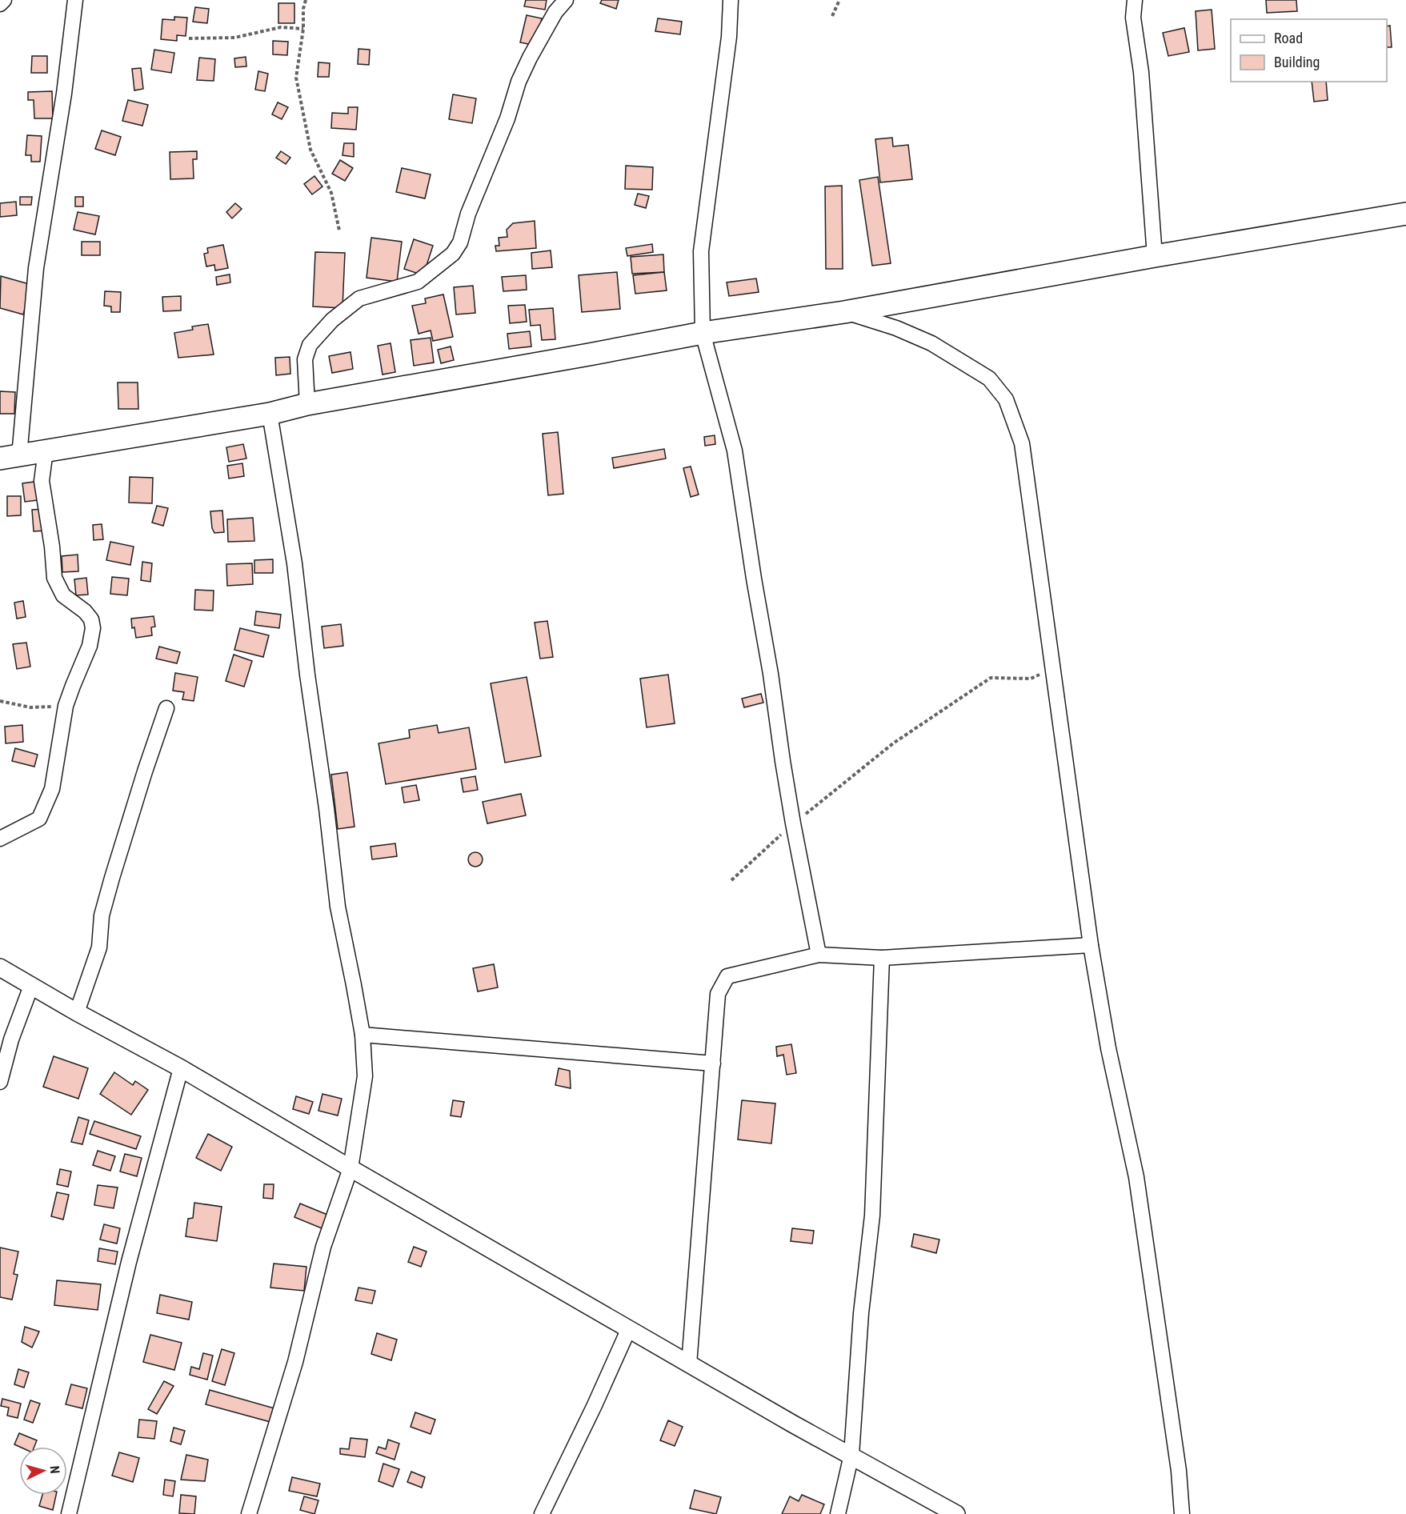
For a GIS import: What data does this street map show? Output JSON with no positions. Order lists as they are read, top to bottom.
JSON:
{
  "legend": ["Road", "Building"],
  "north": "right"
}
